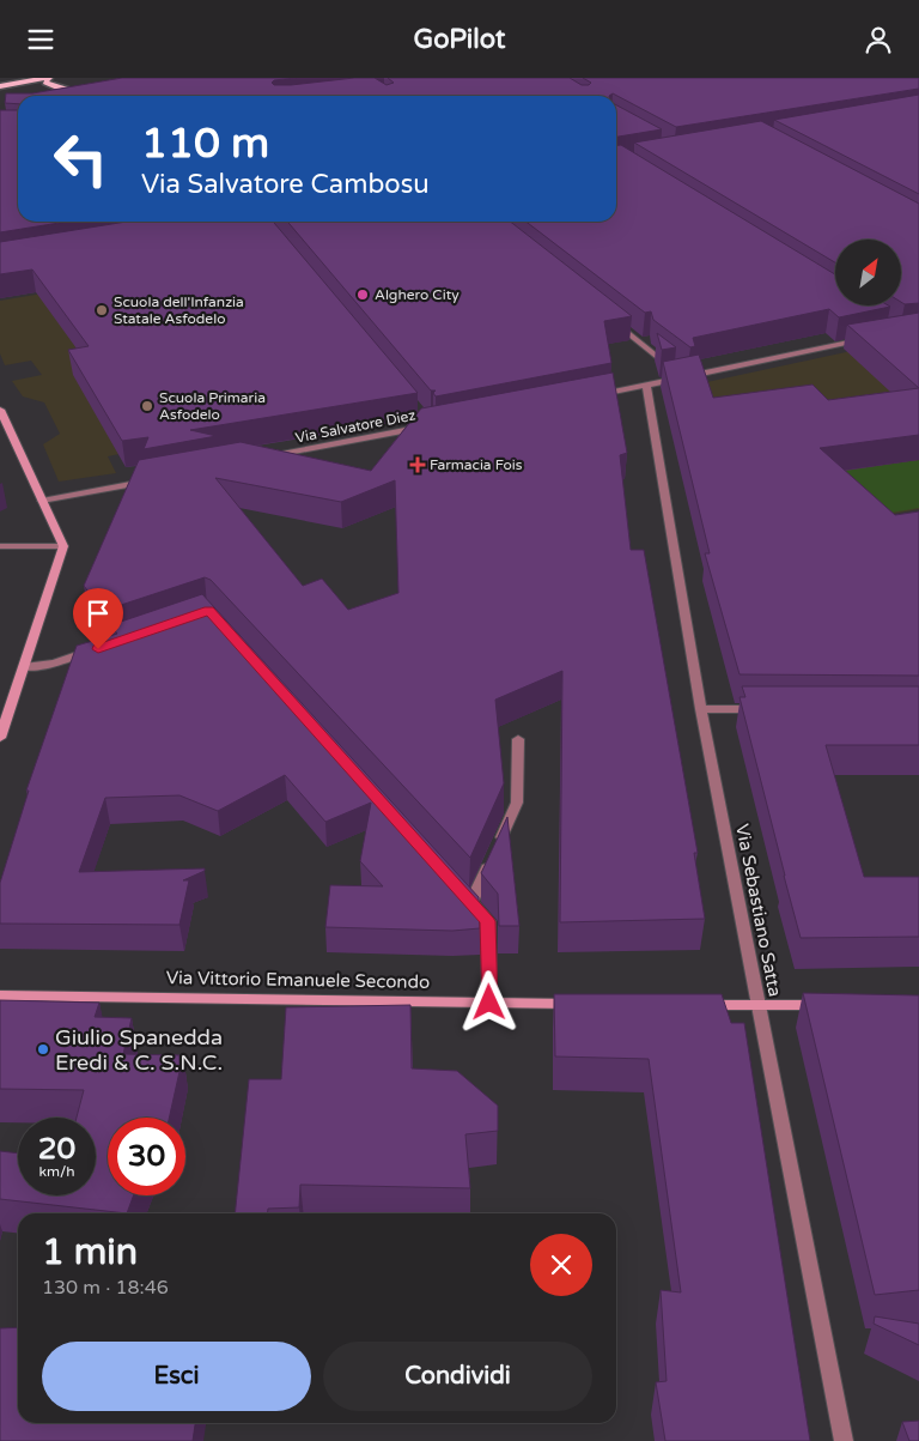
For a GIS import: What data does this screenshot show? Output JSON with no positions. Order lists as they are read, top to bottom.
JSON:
{
  "streets": {
    "street": ["Via Salvatore Diez", "Via Sebastiano Satta", "Via Vittorio Emanuele Secondo"]
  },
  "places": {
    "other": [
      "Alghero City",
      "Scuola dell'Infanzia Statale Asfodelo",
      "Scuola Primaria Asfodelo",
      "Giulio Spanedda Eredi & C. S.N.C."
    ],
    "health": ["Farmacia Fois"]
  },
  "north": "top right",
  "page": {
    "header": "GoPilot",
    "turn": ["110 m", "Via Salvatore Cambosu"],
    "speed": "20 km/h",
    "limit": "30",
    "heading": ["1 min", "130 m · 18:46"],
    "buttons": ["Esci", "Condividi"]
  }
}
